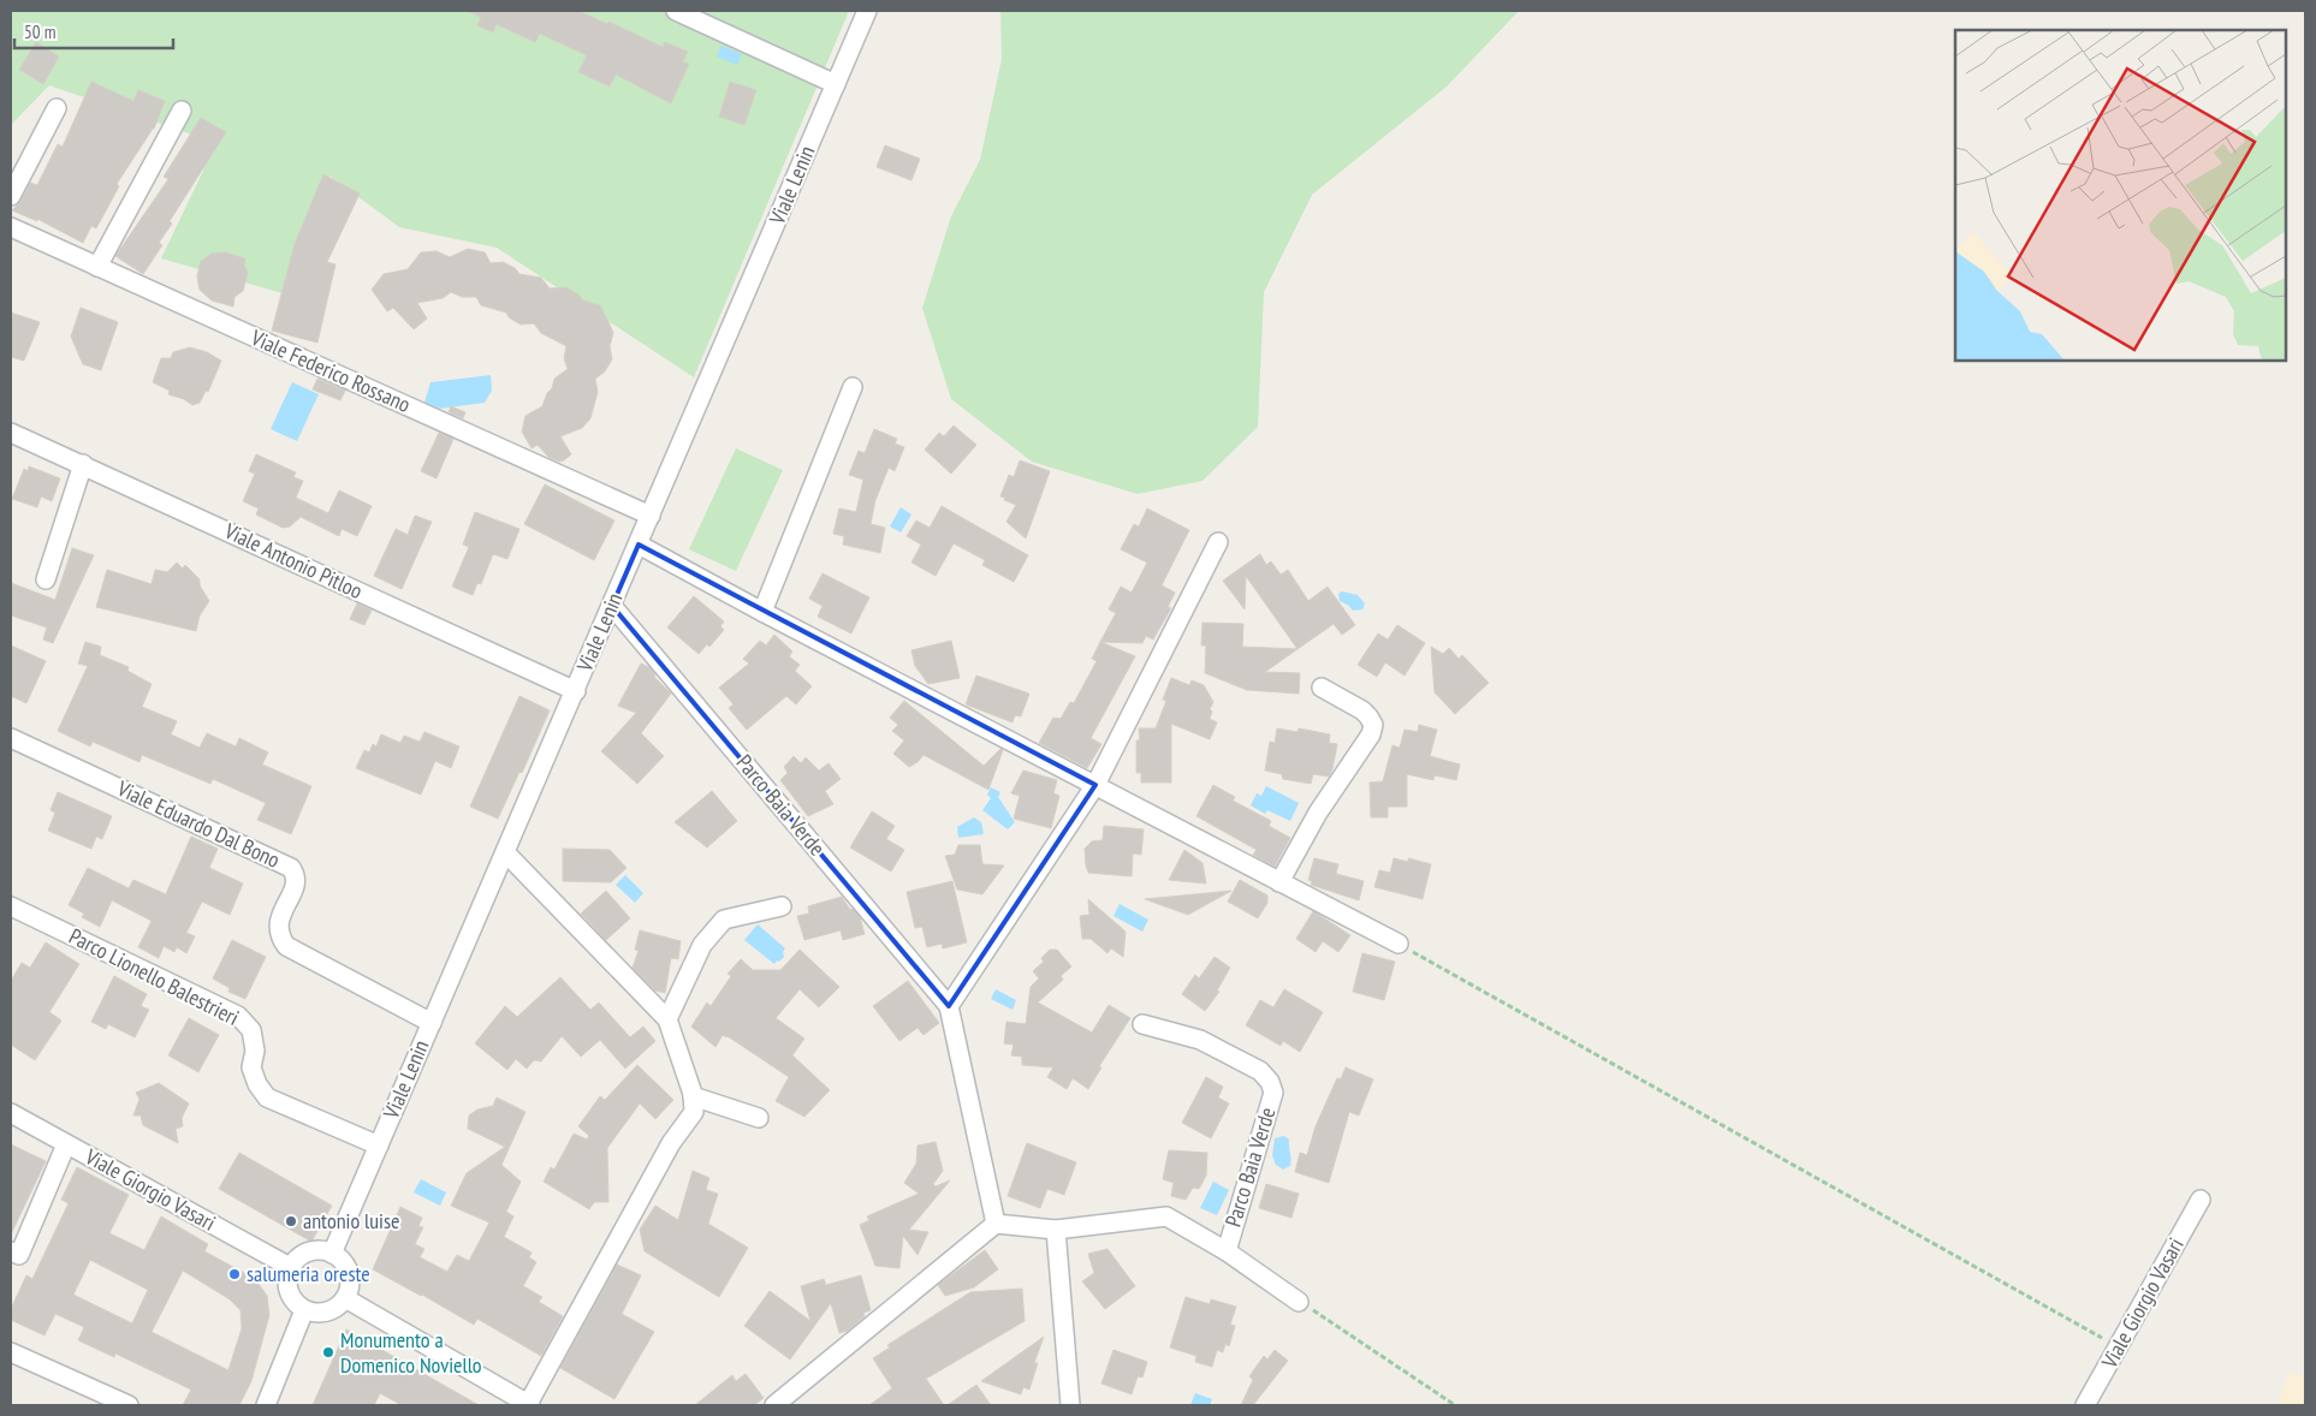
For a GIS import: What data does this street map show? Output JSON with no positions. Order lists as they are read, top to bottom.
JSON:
{
  "streets": {
    "street": [
      "Viale Lenin",
      "Viale Federico Rossano",
      "Viale Antonio Pitloo",
      "Parco Baia Verde",
      "Viale Eduardo Dal Bono",
      "Parco Lionello Balestrieri",
      "Viale Giorgio Vasari"
    ]
  },
  "crossings": [
    ["Viale Lenin", "Viale Federico Rossano"],
    ["Viale Lenin", "Viale Antonio Pitloo"],
    ["Viale Lenin", "Parco Baia Verde"],
    ["Viale Lenin", "Viale Eduardo Dal Bono"],
    ["Viale Lenin", "Parco Lionello Balestrieri"],
    ["Viale Lenin", "Viale Giorgio Vasari"]
  ],
  "places": ["antonio luise", "salumeria oreste", "Monumento a Domenico Noviello"],
  "scale_bar": "50 m"
}
